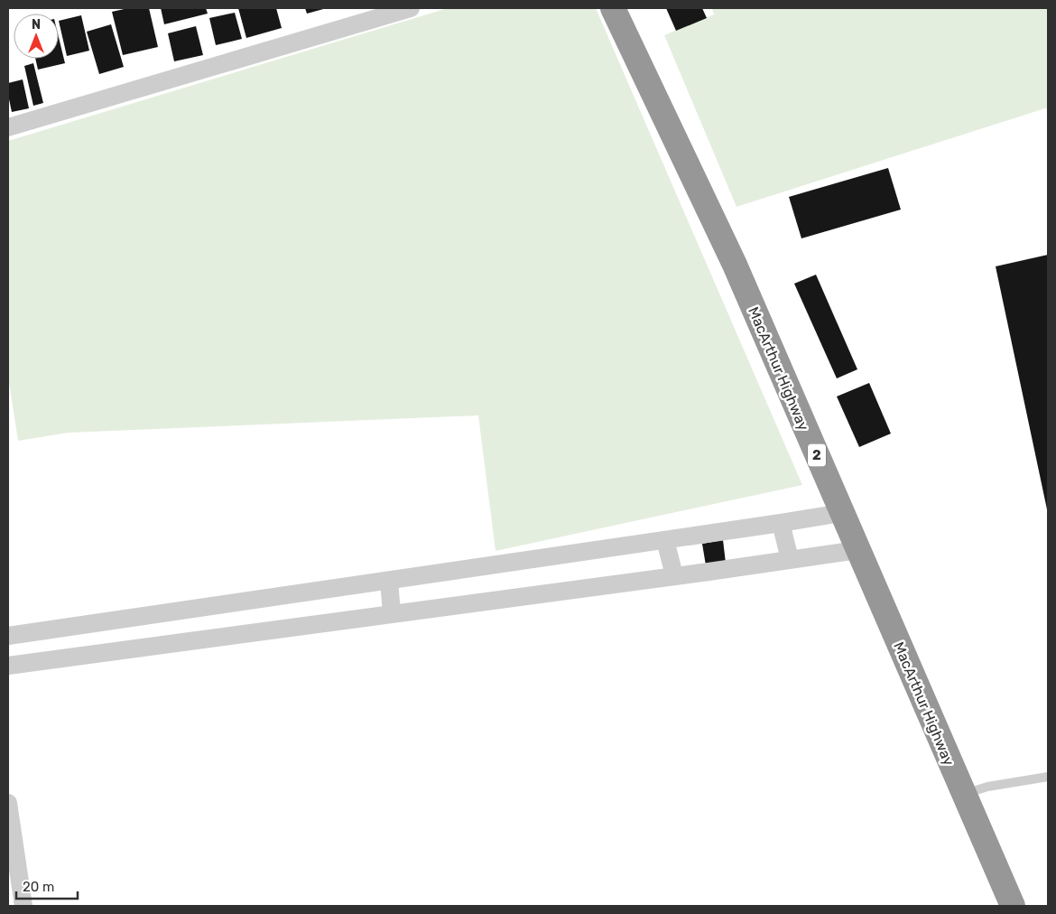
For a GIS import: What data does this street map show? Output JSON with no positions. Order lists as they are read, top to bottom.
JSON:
{
  "streets": {
    "highway": ["MacArthur Highway", "2"]
  },
  "scale_bar": "20 m",
  "north": "top"
}
